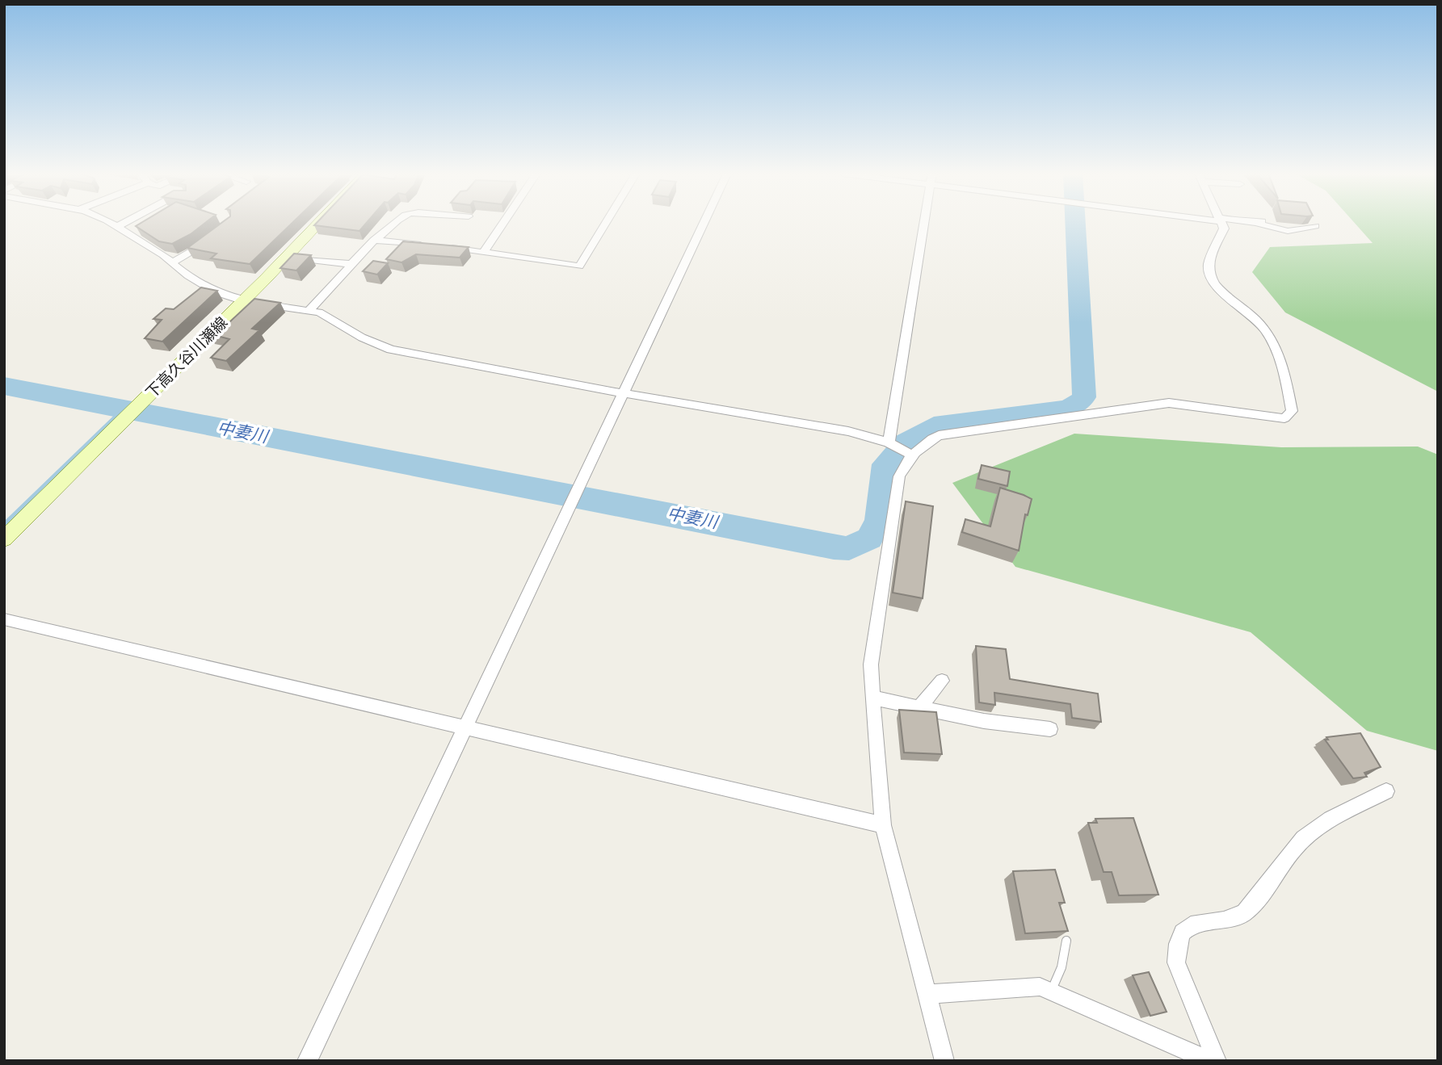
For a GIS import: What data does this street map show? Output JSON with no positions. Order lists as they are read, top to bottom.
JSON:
{
  "streets": {
    "main road": ["下高久谷川瀬線"]
  },
  "water": ["中妻川"]
}
